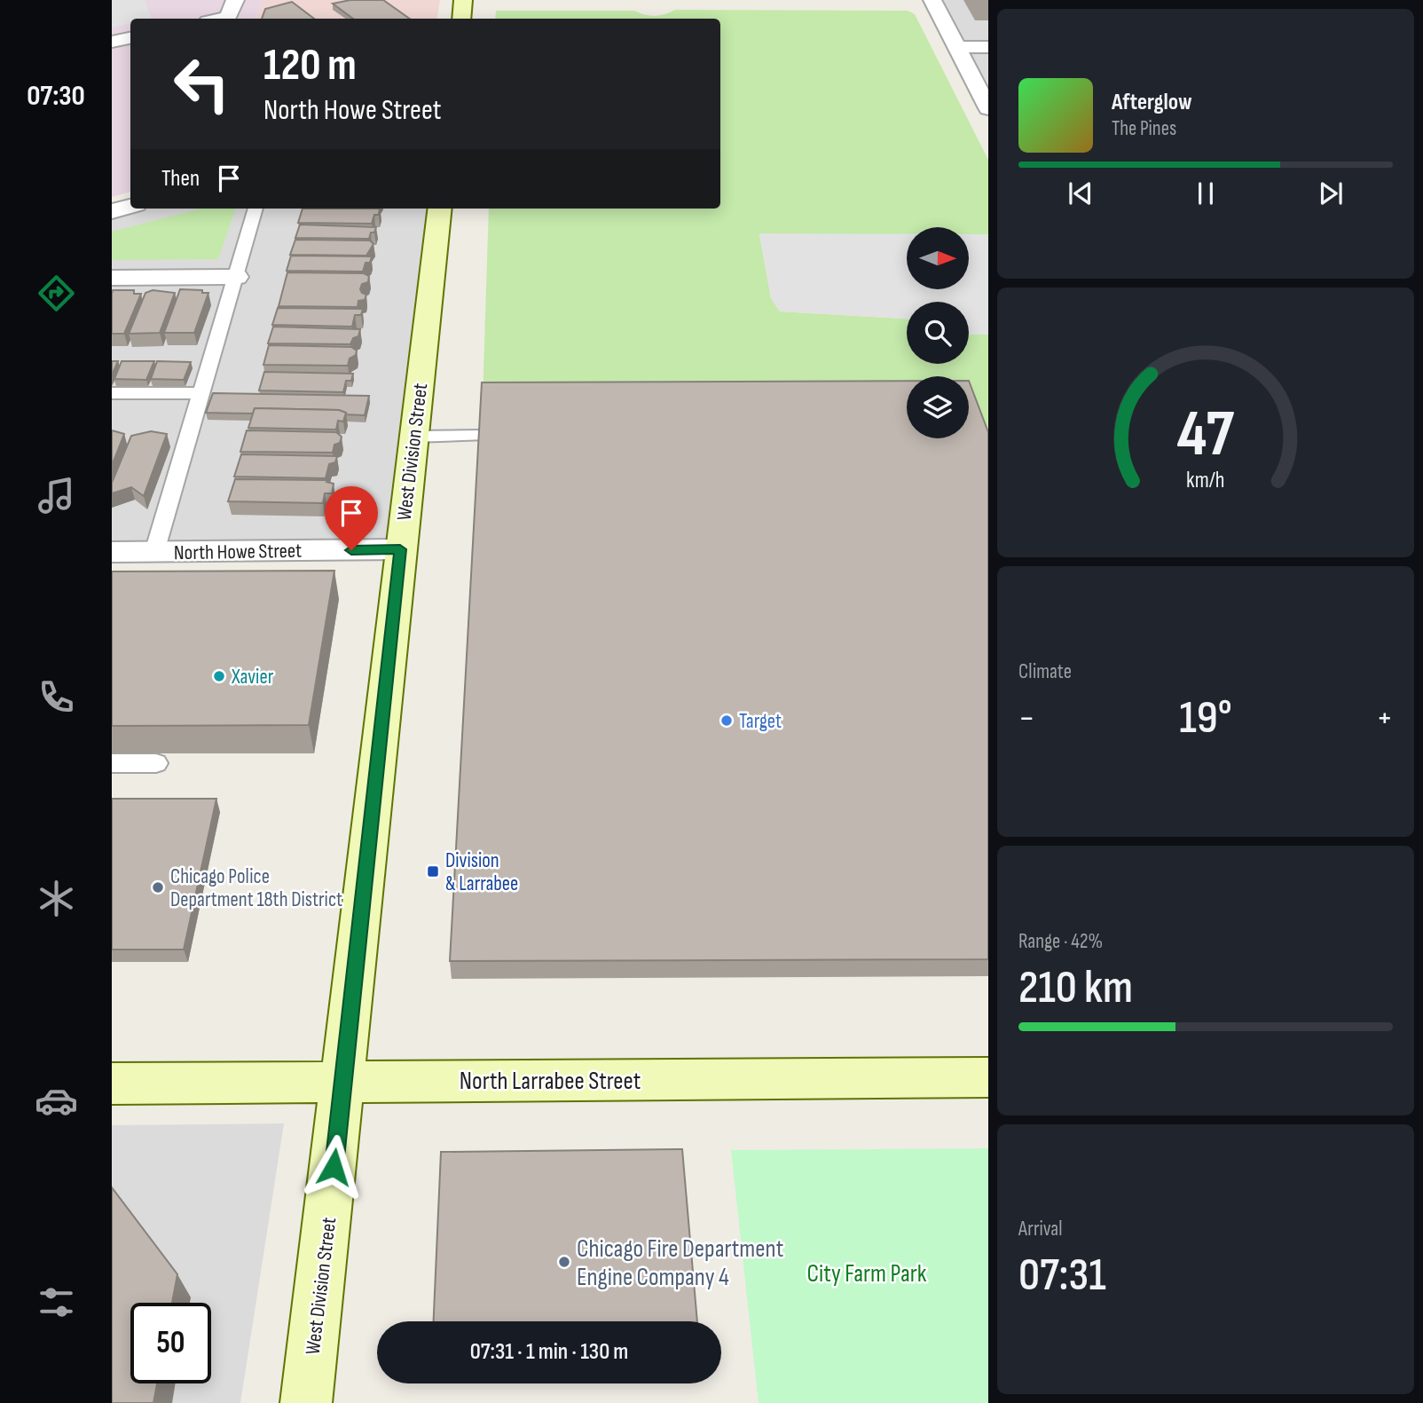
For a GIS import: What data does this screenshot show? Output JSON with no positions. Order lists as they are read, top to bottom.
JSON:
{
  "streets": {
    "main road": ["West Division Street", "North Larrabee Street"],
    "street": ["North Howe Street"]
  },
  "crossings": [
    ["West Division Street", "North Howe Street"],
    ["West Division Street", "North Larrabee Street"]
  ],
  "parks": ["City Farm Park"],
  "places": {
    "other": [
      "Xavier",
      "Target",
      "Chicago Police Department 18th District",
      "Chicago Fire Department Engine Company 4"
    ],
    "transit": ["Division & Larrabee"]
  },
  "north": "right",
  "page": {
    "tabs": "07:30",
    "turn": ["120 m", "North Howe Street"],
    "song": ["Afterglow", "The Pines"],
    "then": "Then",
    "tile": [
      "Climate",
      ["Range · 42%", "210 km"],
      ["Arrival", "07:31"]
    ],
    "heat": ["−", "19°", "+"],
    "limit": "50",
    "trip": "07:31 · 1 min · 130 m",
    "gauge": ["47", "km/h"]
  }
}
